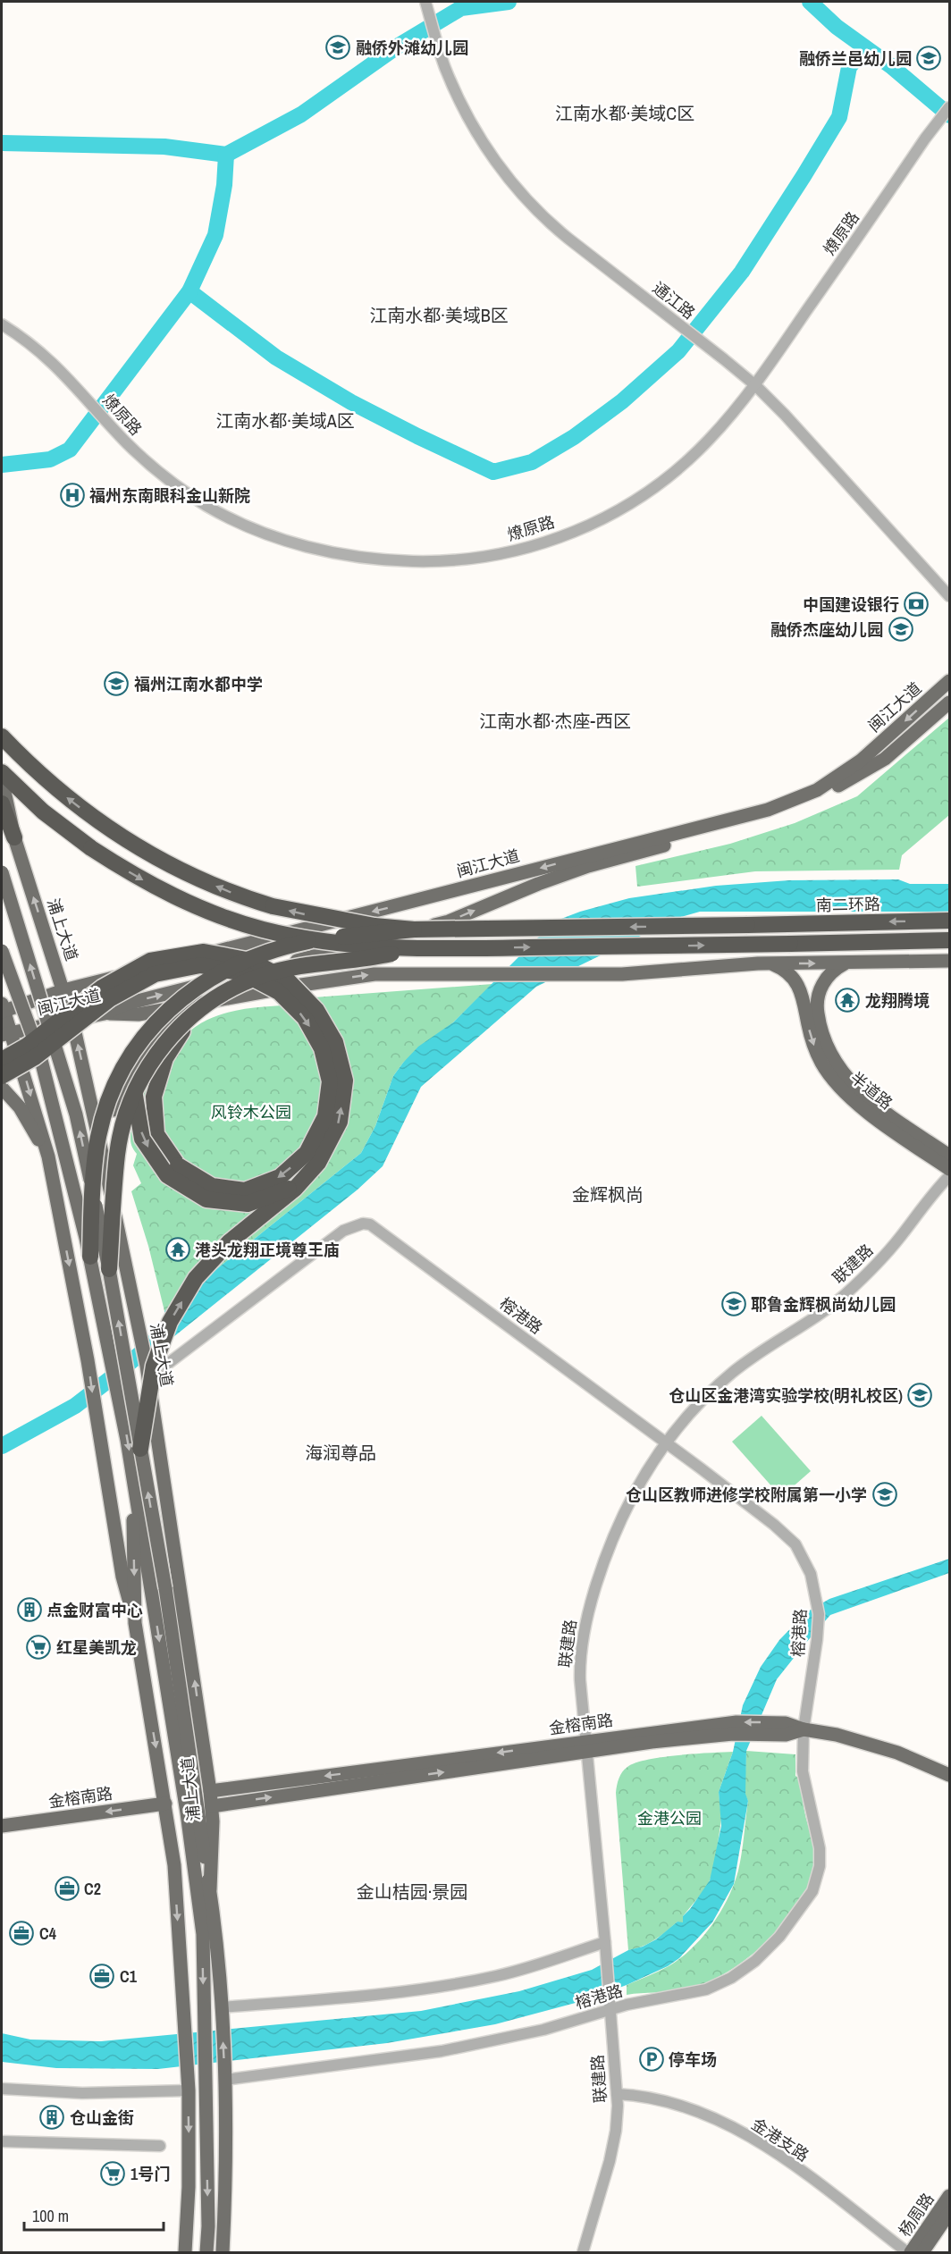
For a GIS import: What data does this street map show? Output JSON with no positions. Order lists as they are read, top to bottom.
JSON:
{
  "streets": {
    "highway": ["南二环路"],
    "main road": [
      "闽江大道",
      "浦上大道",
      "半道路",
      "金榕南路",
      "杨周路"
    ],
    "street": [
      "燎原路",
      "通江路",
      "联建路",
      "榕港路",
      "金港支路"
    ]
  },
  "crossings": [
    ["燎原路", "通江路"],
    ["闽江大道", "浦上大道"],
    ["浦上大道", "榕港路"],
    ["浦上大道", "金榕南路"],
    ["联建路", "榕港路"],
    ["联建路", "金榕南路"],
    ["联建路", "金港支路"],
    ["榕港路", "金榕南路"]
  ],
  "one_way": ["半道路"],
  "districts": [
    "江南水都·美域C区",
    "江南水都·美域B区",
    "江南水都·美域A区",
    "江南水都·杰座-西区",
    "金辉枫尚",
    "海润尊品",
    "金山桔园·景园"
  ],
  "parks": ["风铃木公园", "金港公园"],
  "places": {
    "school or university": [
      "融侨外滩幼儿园",
      "融侨兰邑幼儿园",
      "融侨杰座幼儿园",
      "福州江南水都中学",
      "耶鲁金辉枫尚幼儿园",
      "仓山区金港湾实验学校(明礼校区)",
      "仓山区教师进修学校附属第一小学"
    ],
    "hospital": ["福州东南眼科金山新院"],
    "bank": ["中国建设银行"],
    "temple": ["龙翔腾境", "港头龙翔正境尊王庙"],
    "building": ["点金财富中心", "仓山金街"],
    "supermarket": ["红星美凯龙", "1号门"],
    "office": ["C2", "C4", "C1"],
    "parking": ["停车场"]
  },
  "scale_bar": "100 m"
}
